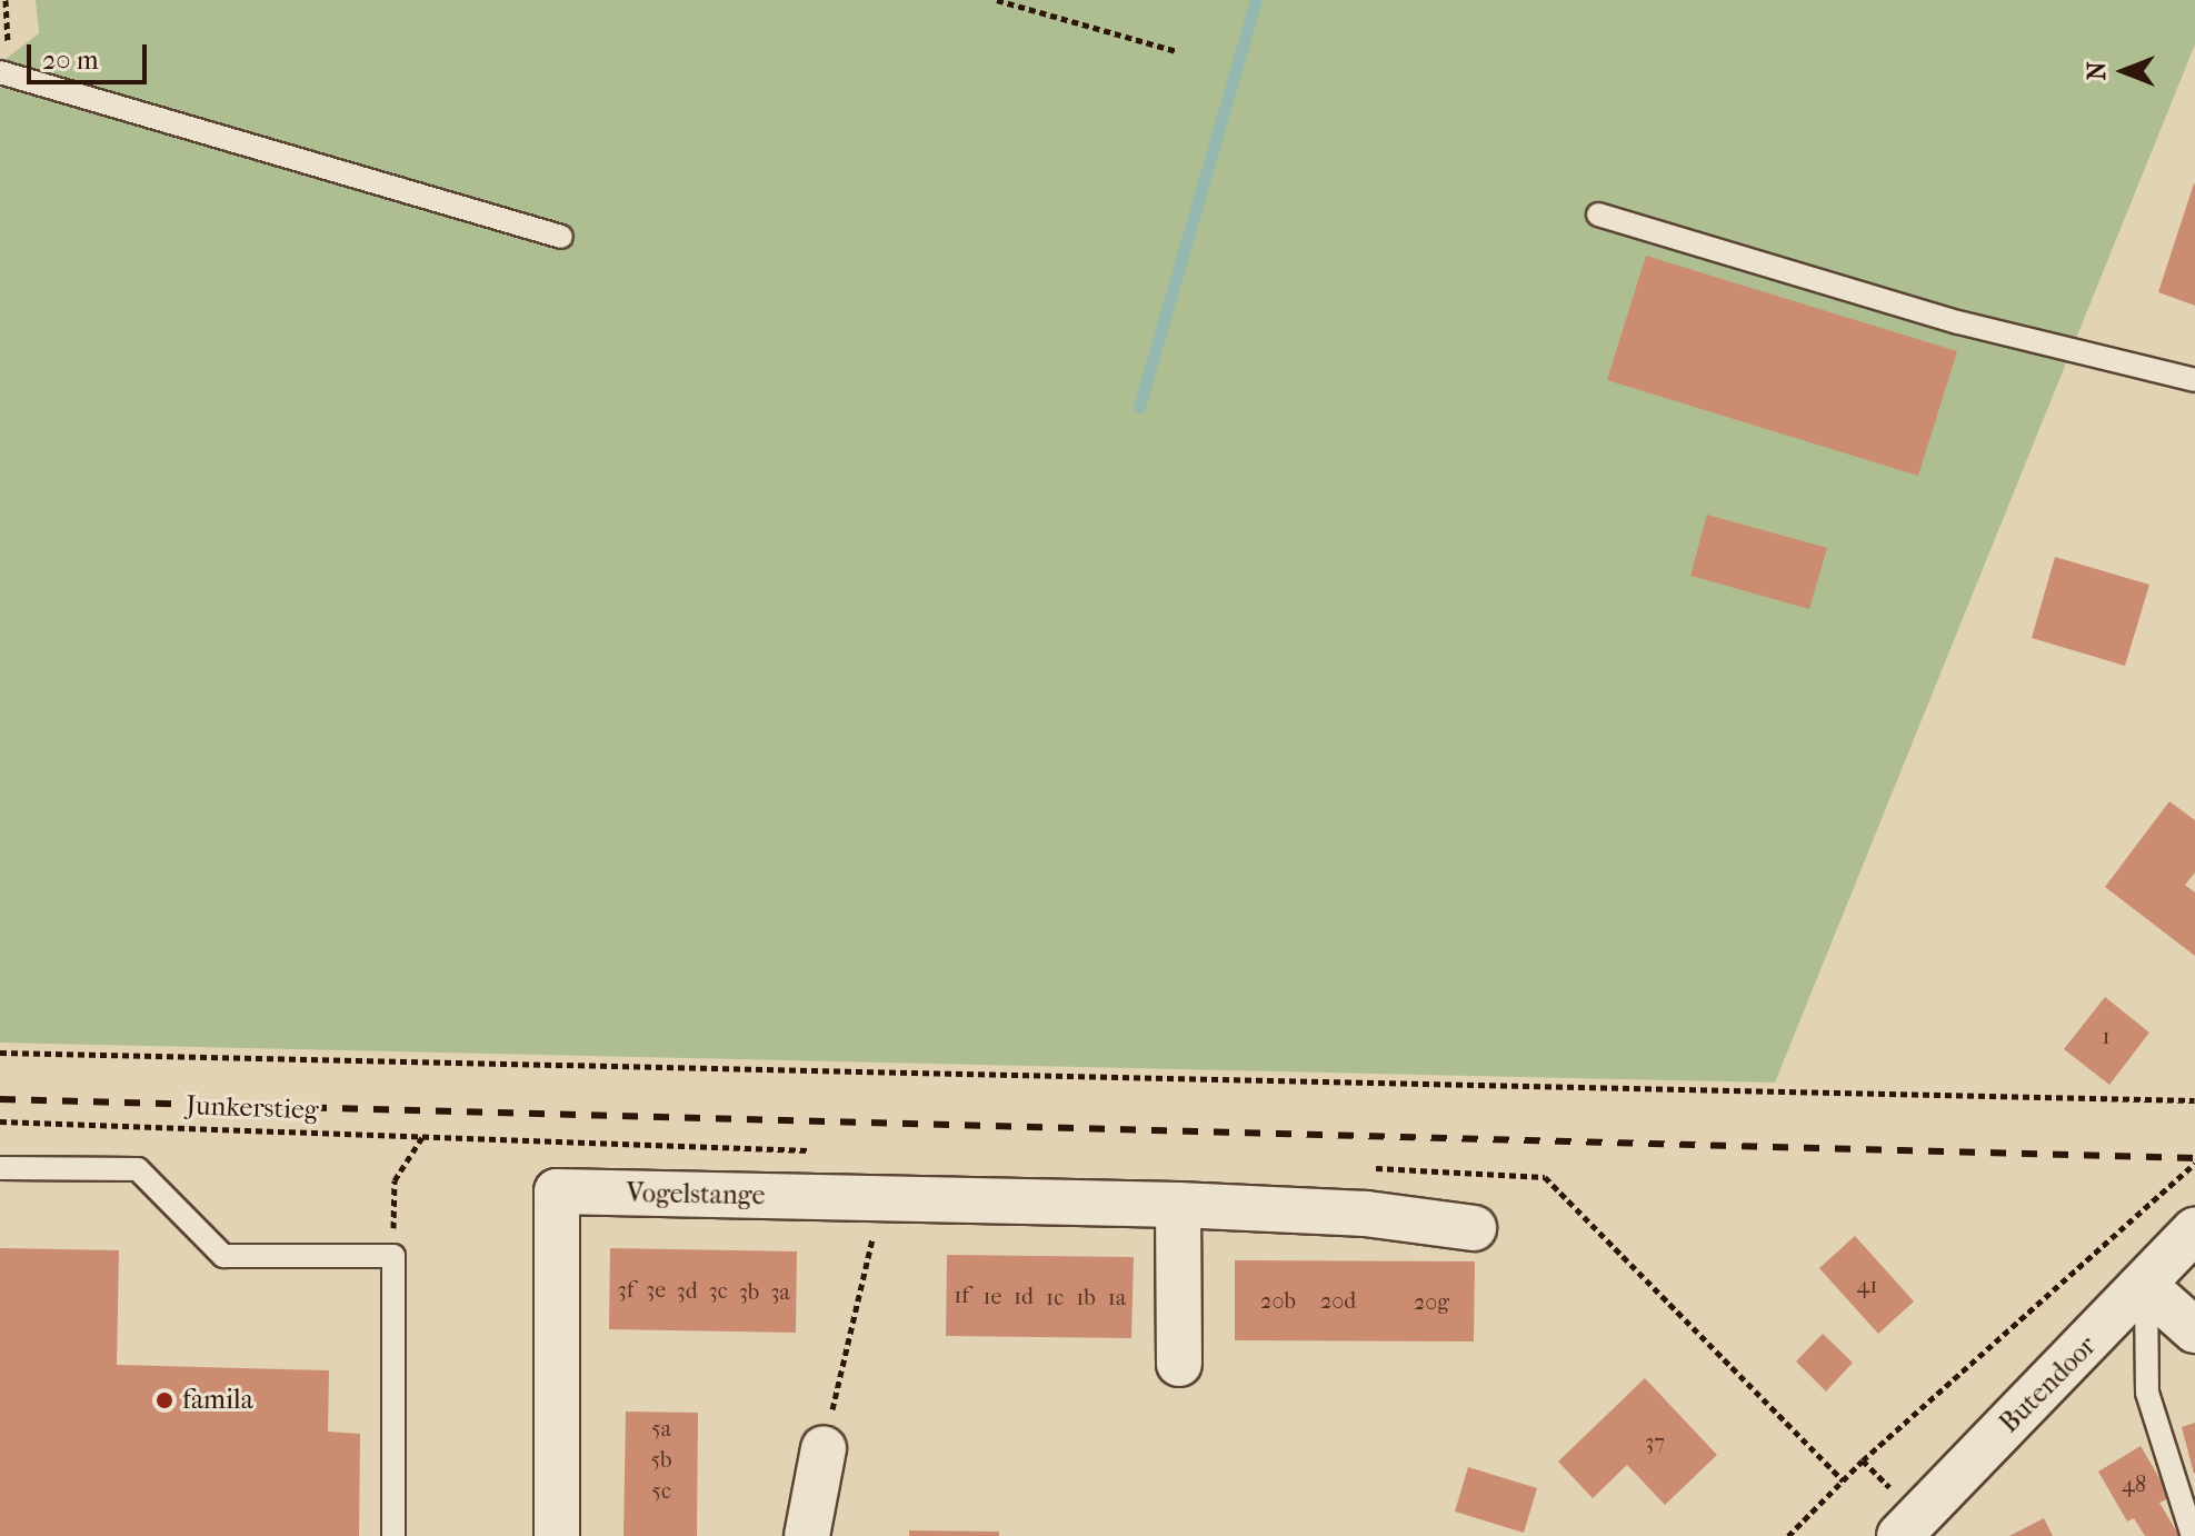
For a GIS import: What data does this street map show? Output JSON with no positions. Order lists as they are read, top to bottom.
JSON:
{
  "streets": {
    "street": ["Vogelstange", "Butendoor"],
    "path": ["Junkerstieg"]
  },
  "places": ["famila"],
  "house_numbers": [
    "1",
    "41",
    "3f",
    "3e",
    "3d",
    "3c",
    "3b",
    "3a",
    "1f",
    "1e",
    "1d",
    "1c",
    "1b",
    "1a",
    "20b",
    "20d",
    "20g",
    "5a",
    "37",
    "5b",
    "48",
    "5c"
  ],
  "scale_bar": "20 m",
  "north": "left"
}
